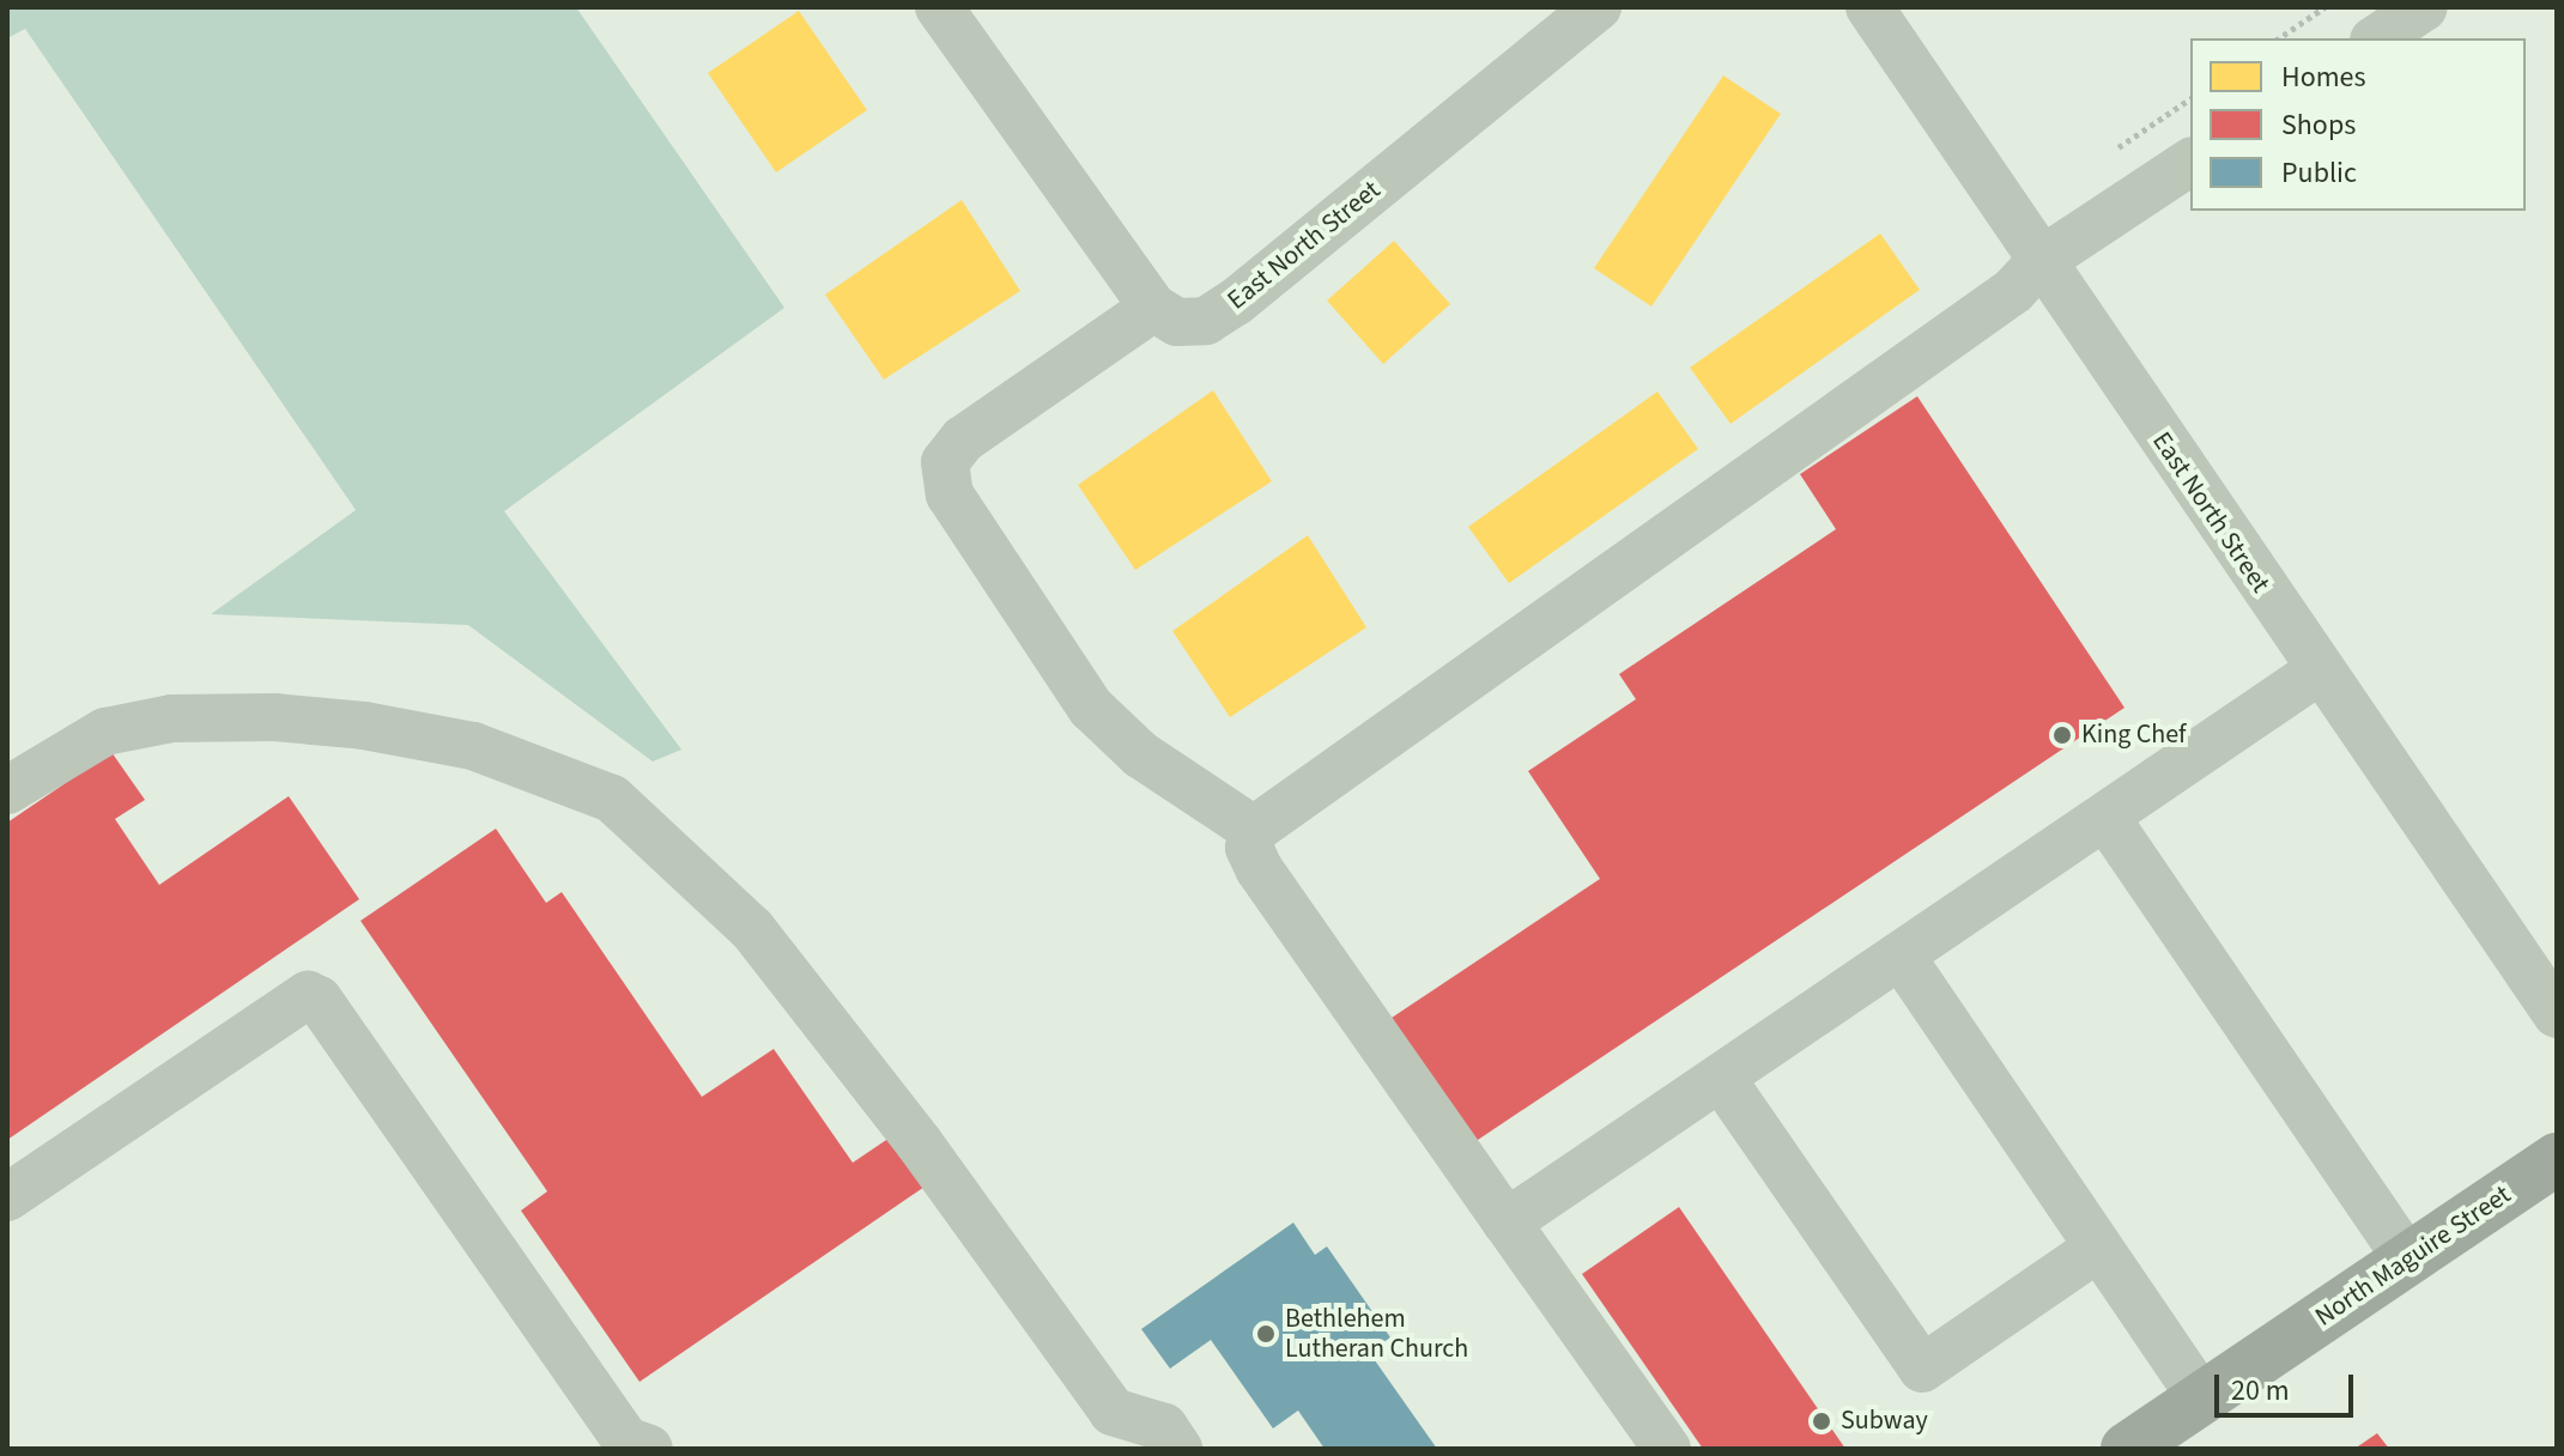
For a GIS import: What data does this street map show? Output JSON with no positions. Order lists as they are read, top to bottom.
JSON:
{
  "streets": {
    "main road": ["North Maguire Street"],
    "street": ["East North Street"]
  },
  "places": ["King Chef", "Bethlehem Lutheran Church", "Subway"],
  "legend": ["Homes", "Shops", "Public"],
  "scale_bar": "20 m"
}
